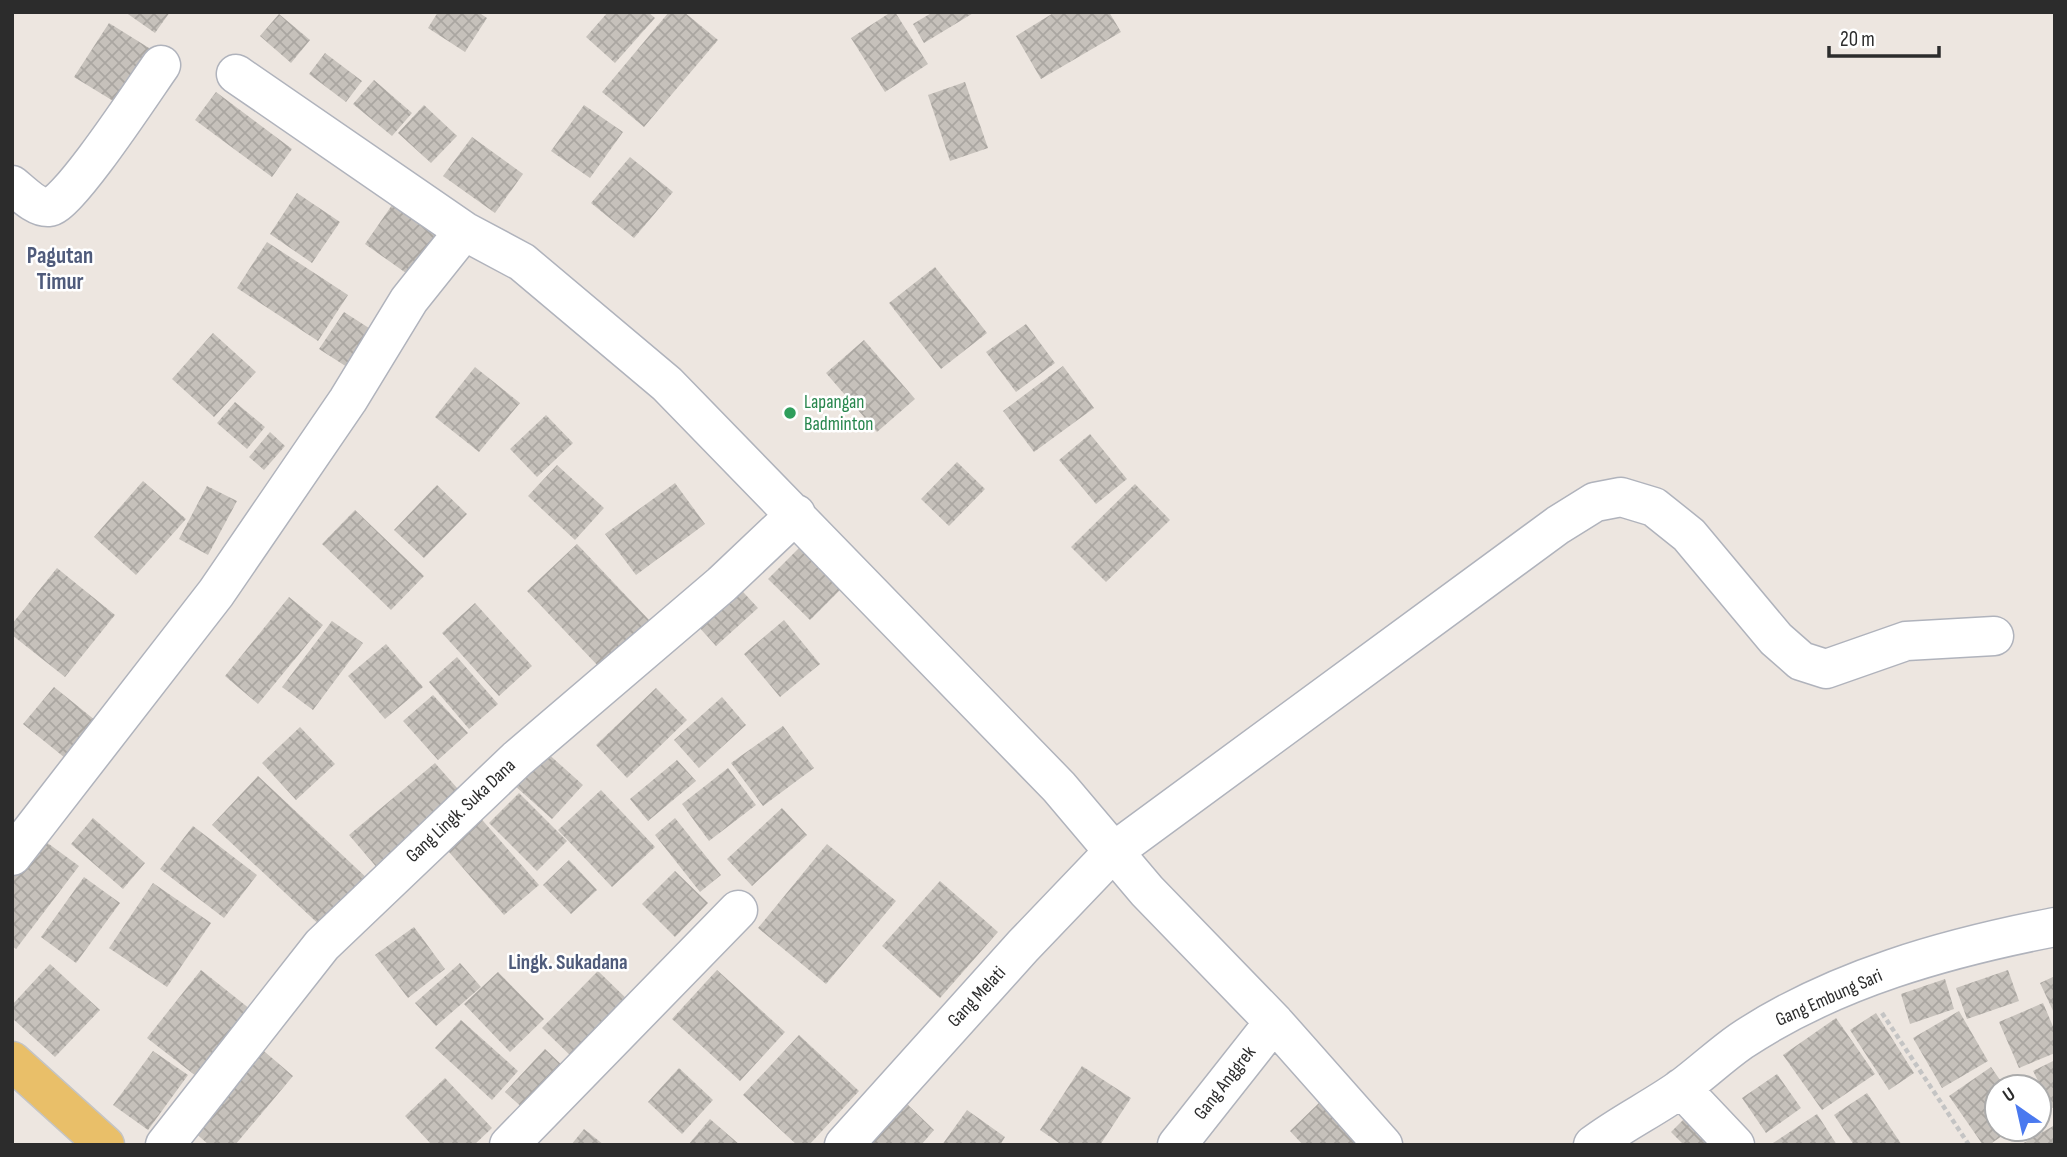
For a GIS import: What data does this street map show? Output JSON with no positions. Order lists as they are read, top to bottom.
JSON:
{
  "streets": {
    "street": [
      "Gang Lingk. Suka Dana",
      "Gang Melati",
      "Gang Embung Sari",
      "Gang Anggrek"
    ]
  },
  "districts": ["Pagutan Timur", "Lingk. Sukadana"],
  "places": ["Lapangan Badminton"],
  "scale_bar": "20 m",
  "north": "top left"
}
